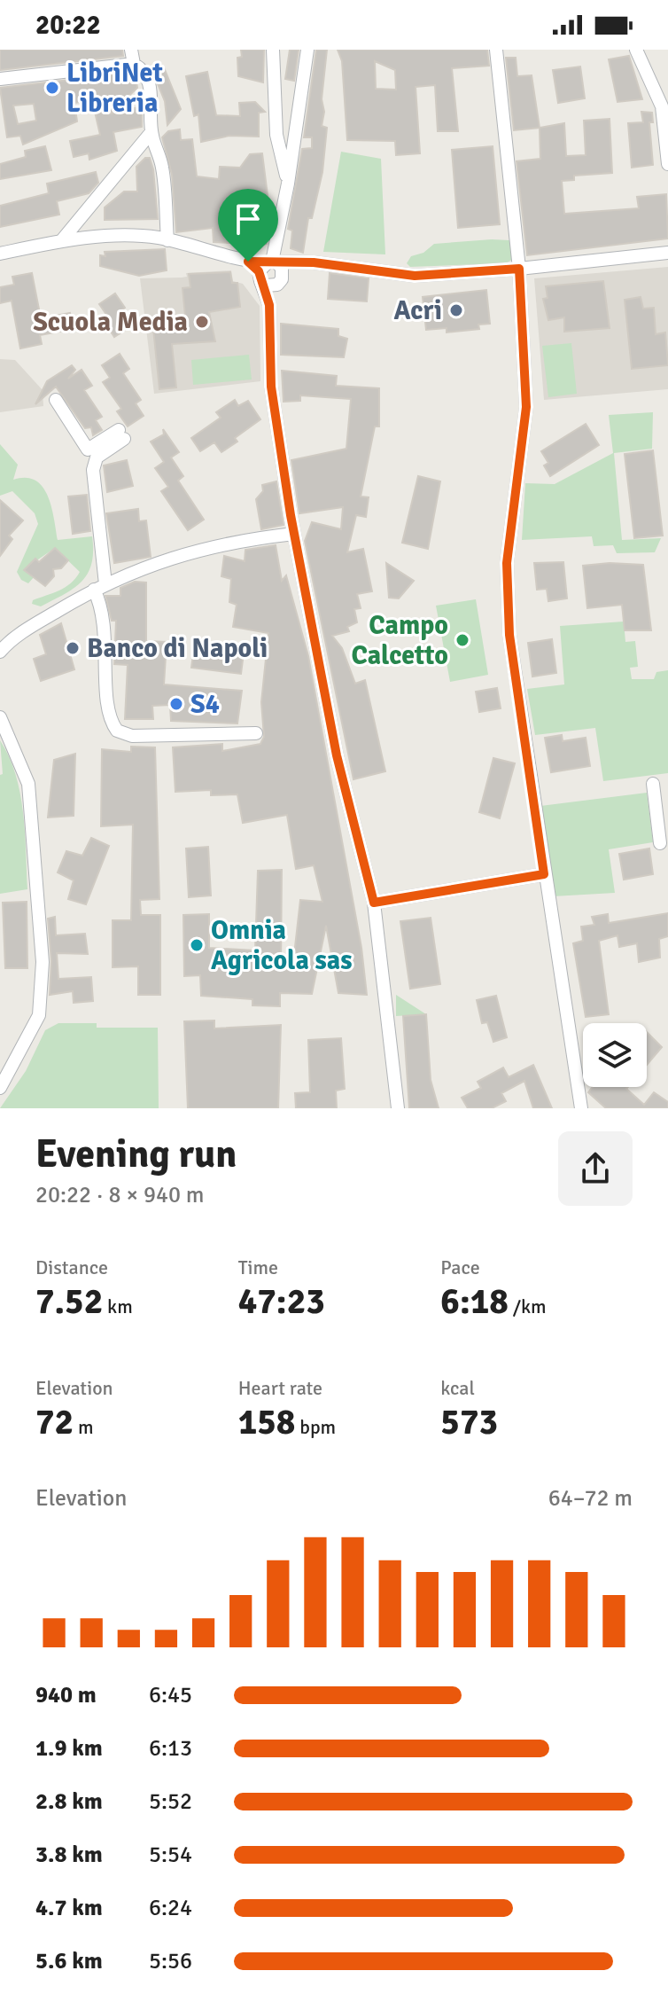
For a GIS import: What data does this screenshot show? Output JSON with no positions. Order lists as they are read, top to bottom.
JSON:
{
  "places": [
    "LibriNet Libreria",
    "Acri",
    "Scuola Media",
    "Campo Calcetto",
    "Banco di Napoli",
    "S4",
    "Omnia Agricola sas"
  ],
  "page": {
    "status": "20:22",
    "heading": ["Evening run", "20:22 · 8 × 940 m"],
    "stats": [
      ["Distance", "7.52 km"],
      ["Time", "47:23"],
      ["Pace", "6:18 /km"],
      ["Elevation", "72 m"],
      ["Heart rate", "158 bpm"],
      ["kcal", "573"]
    ],
    "chart": ["Elevation", "64–72 m"],
    "list": [
      {
        "name": "940 m",
        "note": "6:45"
      },
      {
        "name": "1.9 km",
        "note": "6:13"
      },
      {
        "name": "2.8 km",
        "note": "5:52"
      },
      {
        "name": "3.8 km",
        "note": "5:54"
      },
      {
        "name": "4.7 km",
        "note": "6:24"
      },
      {
        "name": "5.6 km",
        "note": "5:56"
      }
    ]
  }
}
